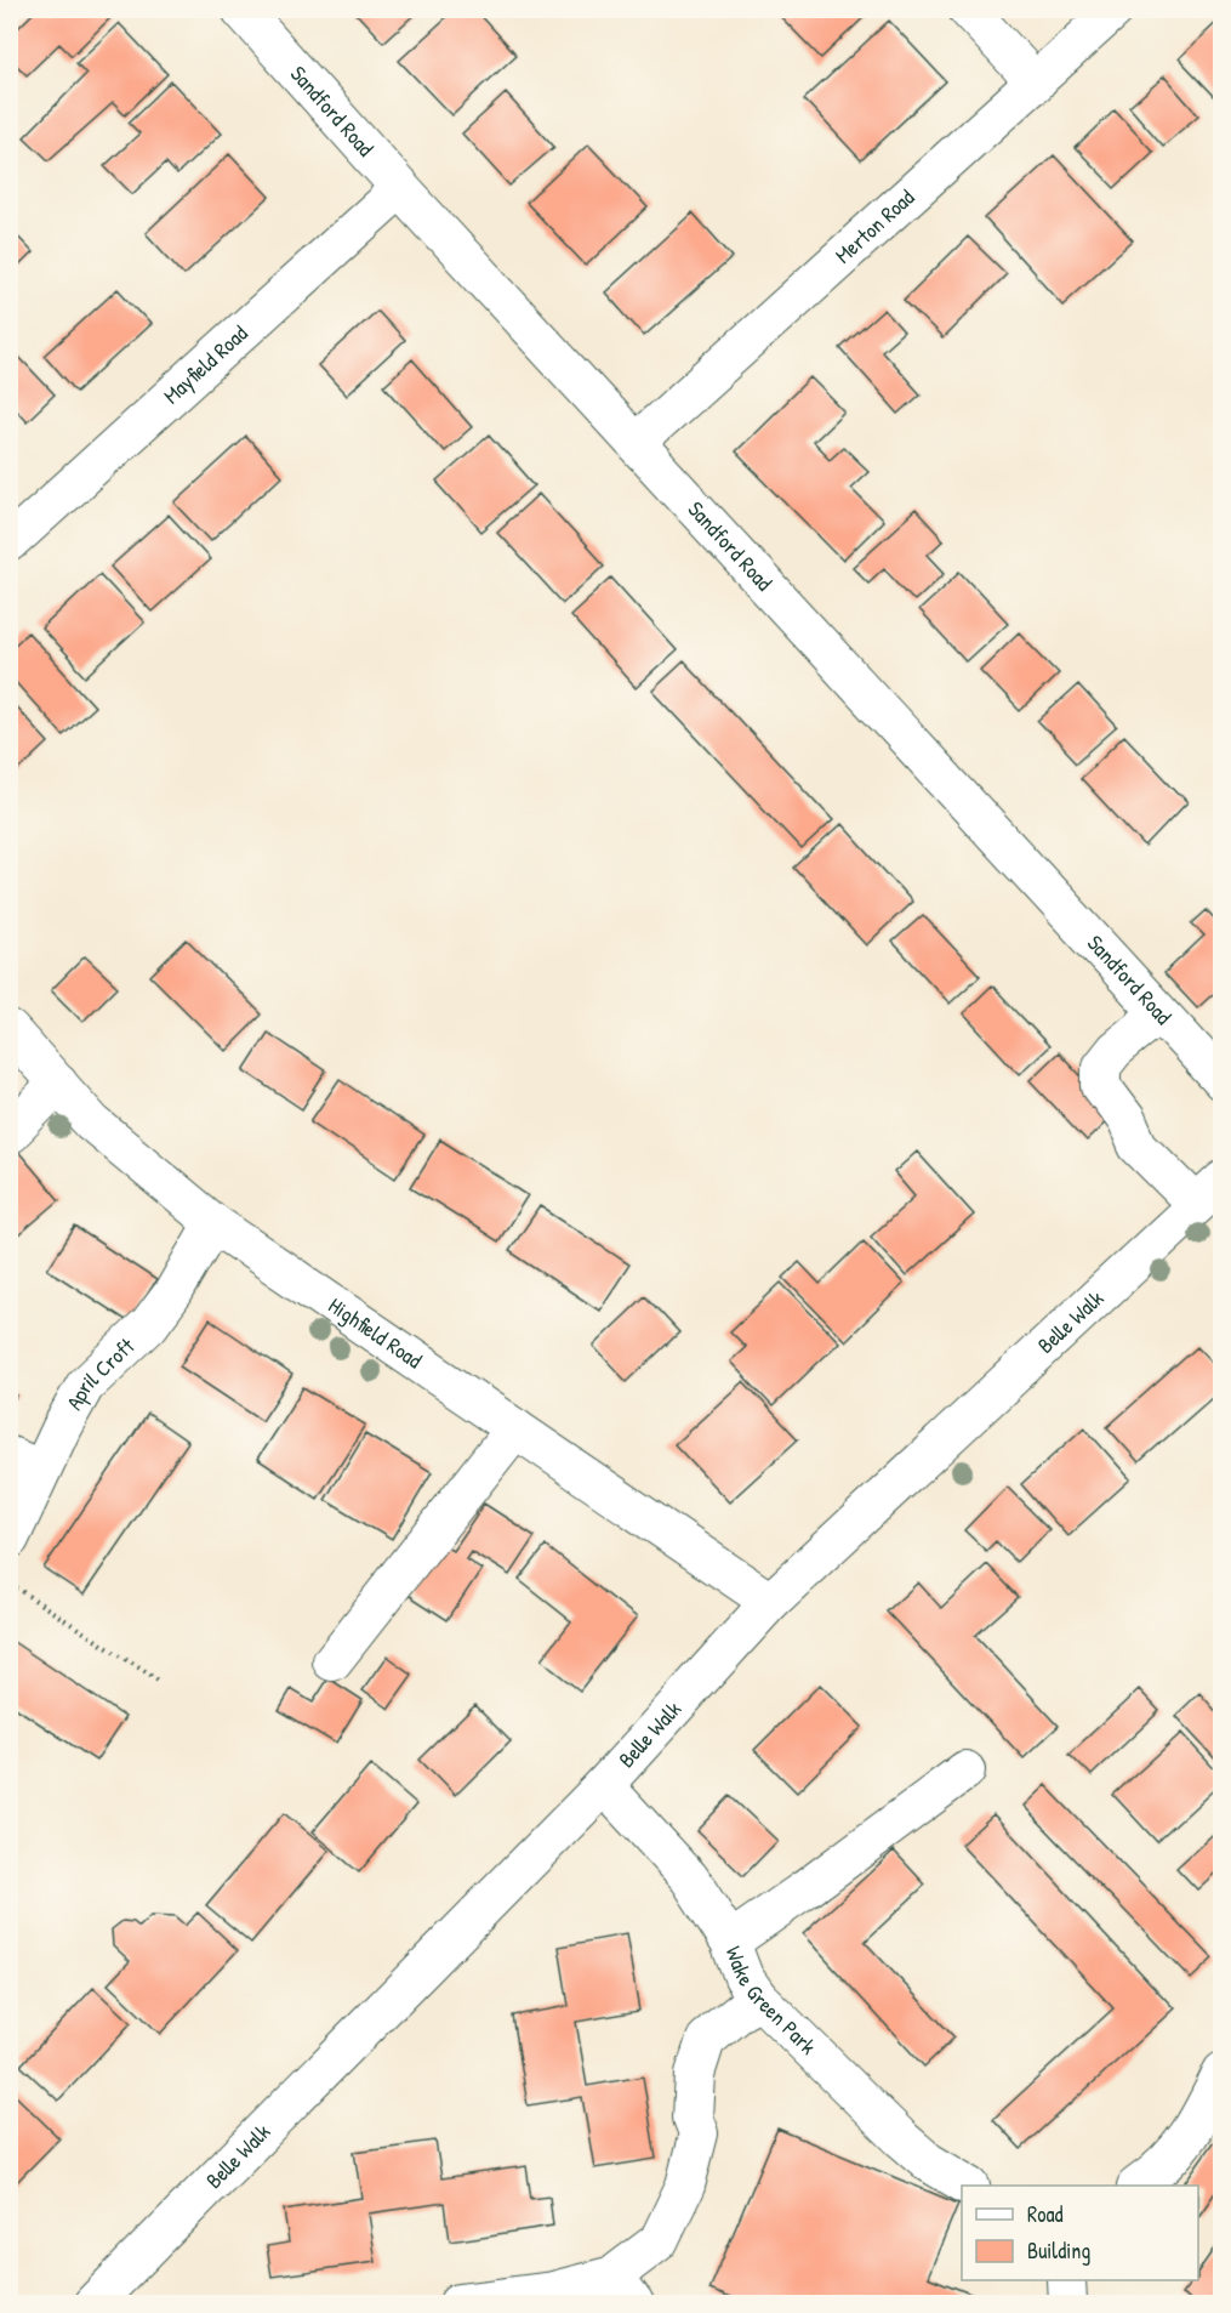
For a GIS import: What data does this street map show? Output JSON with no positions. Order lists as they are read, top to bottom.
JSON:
{
  "streets": {
    "street": [
      "Sandford Road",
      "Merton Road",
      "Mayfield Road",
      "Belle Walk",
      "Highfield Road",
      "April Croft",
      "Wake Green Park"
    ]
  },
  "crossings": [
    ["Sandford Road", "Merton Road"],
    ["Sandford Road", "Mayfield Road"],
    ["Belle Walk", "Highfield Road"],
    ["Belle Walk", "Wake Green Park"],
    ["Highfield Road", "April Croft"]
  ],
  "legend": ["Road", "Building"]
}
